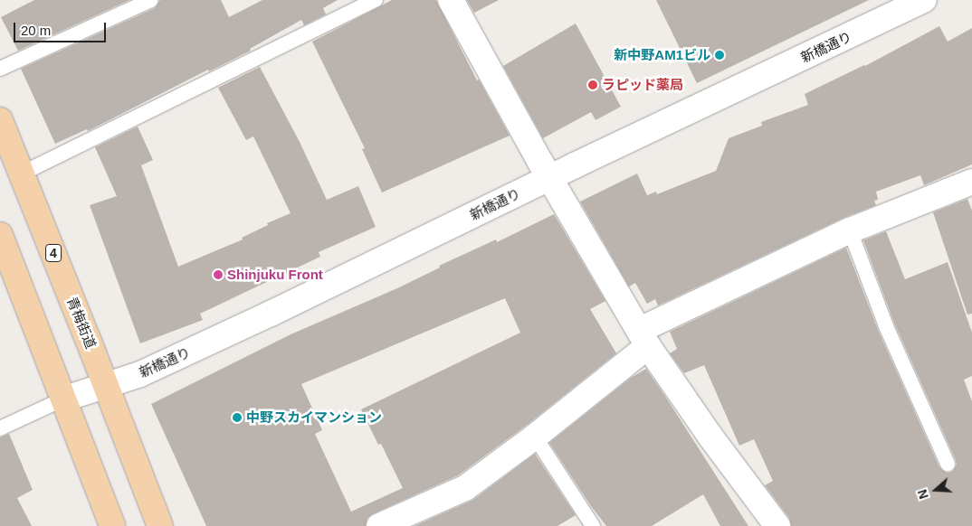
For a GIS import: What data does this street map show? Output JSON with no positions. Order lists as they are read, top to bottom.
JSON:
{
  "streets": {
    "main road": ["4", "青梅街道"],
    "street": ["新橋通り"]
  },
  "crossings": [
    ["新橋通り", "青梅街道"]
  ],
  "places": [
    "新中野AM1ビル",
    "ラピッド薬局",
    "Shinjuku Front",
    "中野スカイマンション"
  ],
  "scale_bar": "20 m",
  "north": "left"
}
